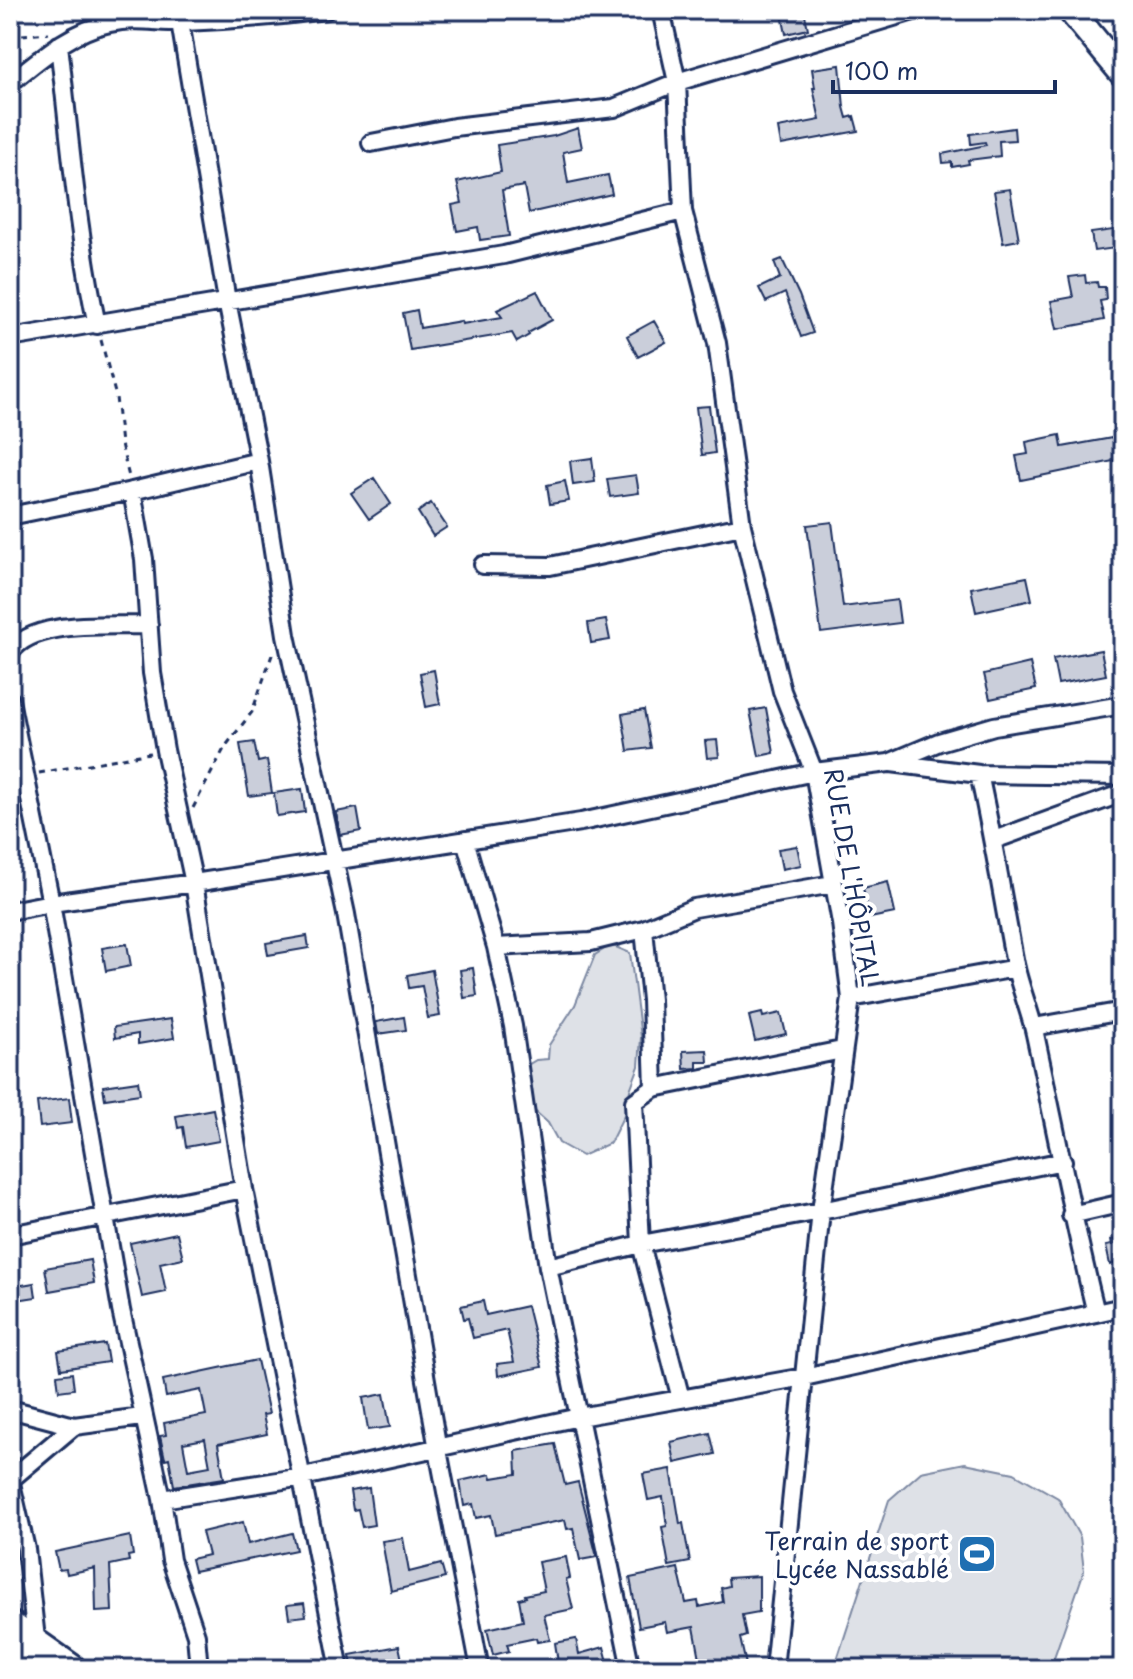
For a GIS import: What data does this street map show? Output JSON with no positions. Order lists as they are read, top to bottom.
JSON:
{
  "streets": {
    "street": ["RUE DE L'HÔPITAL"]
  },
  "places": {
    "sports": ["Terrain de sport Lycée Nassablé"]
  },
  "scale_bar": "100 m"
}
